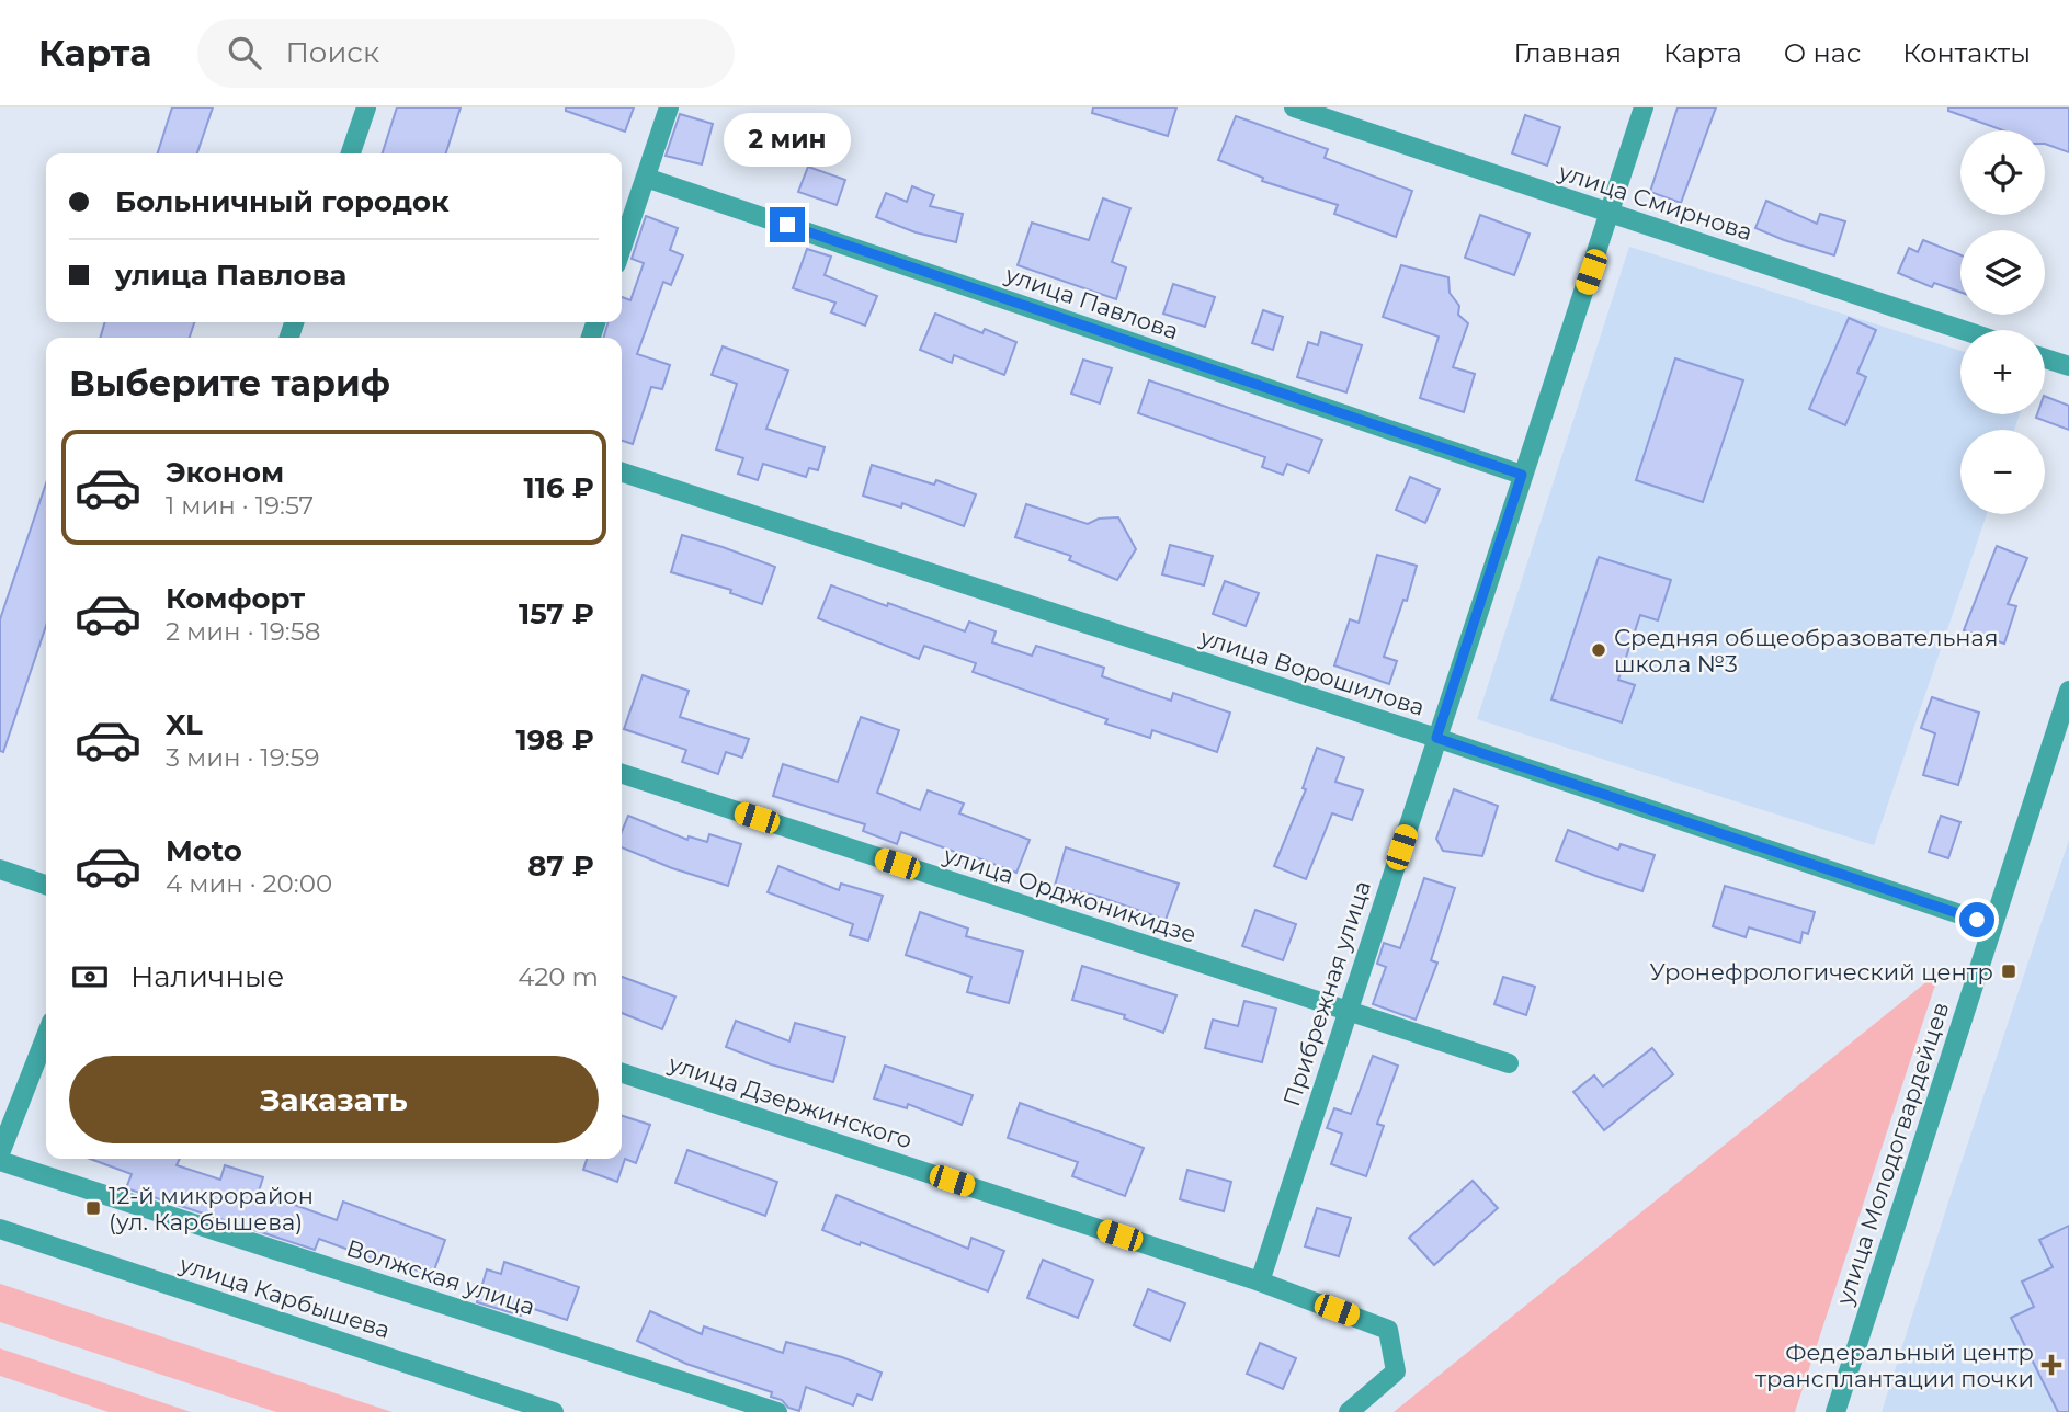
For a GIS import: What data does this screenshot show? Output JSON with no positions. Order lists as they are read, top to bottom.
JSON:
{
  "streets": {
    "street": [
      "улица Смирнова",
      "улица Павлова",
      "улица Ворошилова",
      "улица Орджоникидзе",
      "Прибрежная улица",
      "улица Дзержинского",
      "улица Молодогвардейцев",
      "Волжская улица",
      "улица Карбышева"
    ]
  },
  "crossings": [
    ["улица Смирнова", "Прибрежная улица"],
    ["улица Павлова", "Прибрежная улица"],
    ["улица Ворошилова", "Прибрежная улица"],
    ["улица Ворошилова", "улица Молодогвардейцев"],
    ["улица Орджоникидзе", "Прибрежная улица"],
    ["Прибрежная улица", "улица Дзержинского"]
  ],
  "places": {
    "other": ["Средняя общеобразовательная школа №3"],
    "transit": ["Уронефрологический центр", "12-й микрорайон (ул. Карбышева)"],
    "health": ["Федеральный центр трансплантации почки"]
  },
  "page": {
    "header": "Карта",
    "search": "Поиск",
    "nav": [
      "Главная",
      "Карта",
      "О нас",
      "Контакты"
    ],
    "bubble": "2 мин",
    "map_buttons": ["+", "−"],
    "banner": ["Больничный городок", "улица Павлова"],
    "heading": "Выберите тариф",
    "list": [
      {
        "name": "Эконом",
        "note": "1 мин · 19:57",
        "value": "116 ₽"
      },
      {
        "name": "Комфорт",
        "note": "2 мин · 19:58",
        "value": "157 ₽"
      },
      {
        "name": "XL",
        "note": "3 мин · 19:59",
        "value": "198 ₽"
      },
      {
        "name": "Moto",
        "note": "4 мин · 20:00",
        "value": "87 ₽"
      }
    ],
    "pay": ["Наличные", "420 m"],
    "buttons": "Заказать"
  }
}
